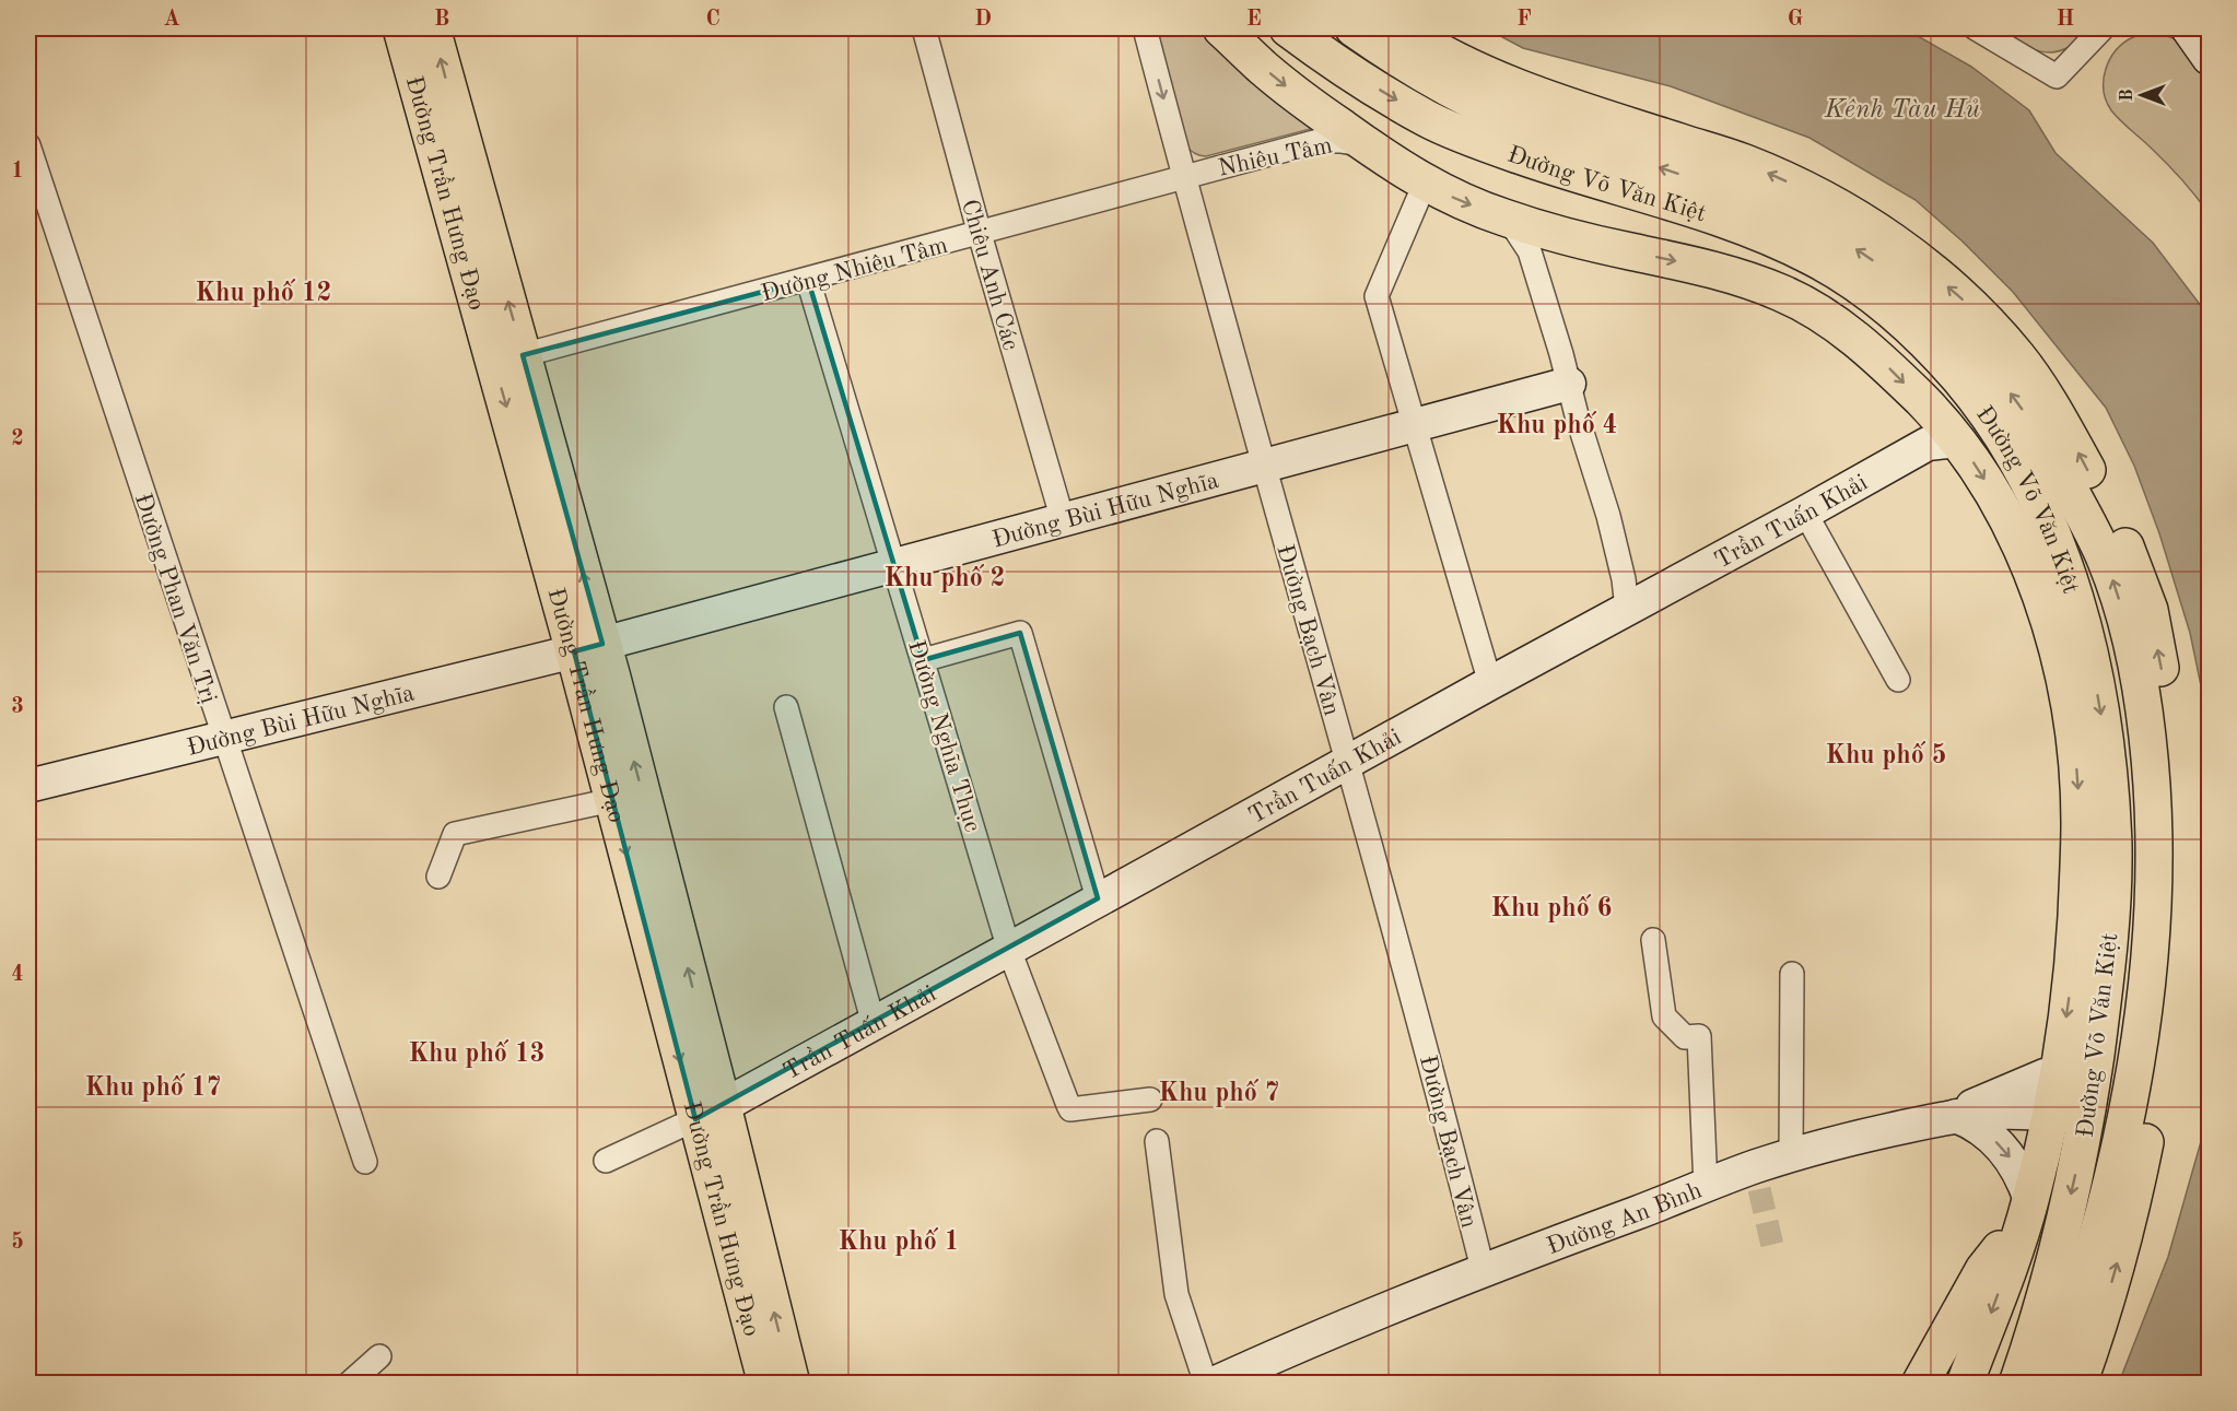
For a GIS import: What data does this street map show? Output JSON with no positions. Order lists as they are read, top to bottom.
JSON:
{
  "streets": {
    "main road": ["Đường Võ Văn Kiệt", "Đường Trần Hưng Đạo"],
    "street": [
      "Nhiêu Tâm",
      "Đường Nhiêu Tâm",
      "Chiêu Anh Các",
      "Đường Bùi Hữu Nghĩa",
      "Trần Tuấn Khải",
      "Đường Phan Văn Trị",
      "Đường Bạch Vân",
      "Đường Nghĩa Thục",
      "Đường An Bình"
    ]
  },
  "crossings": [
    ["Nhiêu Tâm", "Đường Võ Văn Kiệt"],
    ["Nhiêu Tâm", "Đường Nhiêu Tâm"],
    ["Nhiêu Tâm", "Đường Bạch Vân"],
    ["Đường Võ Văn Kiệt", "Trần Tuấn Khải"],
    ["Đường Võ Văn Kiệt", "Đường An Bình"],
    ["Đường Trần Hưng Đạo", "Đường Nhiêu Tâm"],
    ["Đường Trần Hưng Đạo", "Đường Bùi Hữu Nghĩa"],
    ["Đường Trần Hưng Đạo", "Trần Tuấn Khải"],
    ["Đường Nhiêu Tâm", "Chiêu Anh Các"],
    ["Đường Nhiêu Tâm", "Đường Bạch Vân"],
    ["Đường Nhiêu Tâm", "Đường Nghĩa Thục"],
    ["Chiêu Anh Các", "Đường Bùi Hữu Nghĩa"],
    ["Đường Bùi Hữu Nghĩa", "Đường Phan Văn Trị"],
    ["Đường Bùi Hữu Nghĩa", "Đường Bạch Vân"],
    ["Đường Bùi Hữu Nghĩa", "Đường Nghĩa Thục"],
    ["Trần Tuấn Khải", "Đường Bạch Vân"],
    ["Trần Tuấn Khải", "Đường Nghĩa Thục"],
    ["Đường Bạch Vân", "Đường An Bình"]
  ],
  "districts": [
    "Khu phố 12",
    "Khu phố 4",
    "Khu phố 2",
    "Khu phố 5",
    "Khu phố 6",
    "Khu phố 13",
    "Khu phố 17",
    "Khu phố 7",
    "Khu phố 1"
  ],
  "water": ["Kênh Tàu Hủ"],
  "north": "left",
  "grid": {
    "columns": [
      "A",
      "B",
      "C",
      "D",
      "E",
      "F",
      "G",
      "H"
    ],
    "rows": [
      "1",
      "2",
      "3",
      "4",
      "5"
    ]
  }
}
